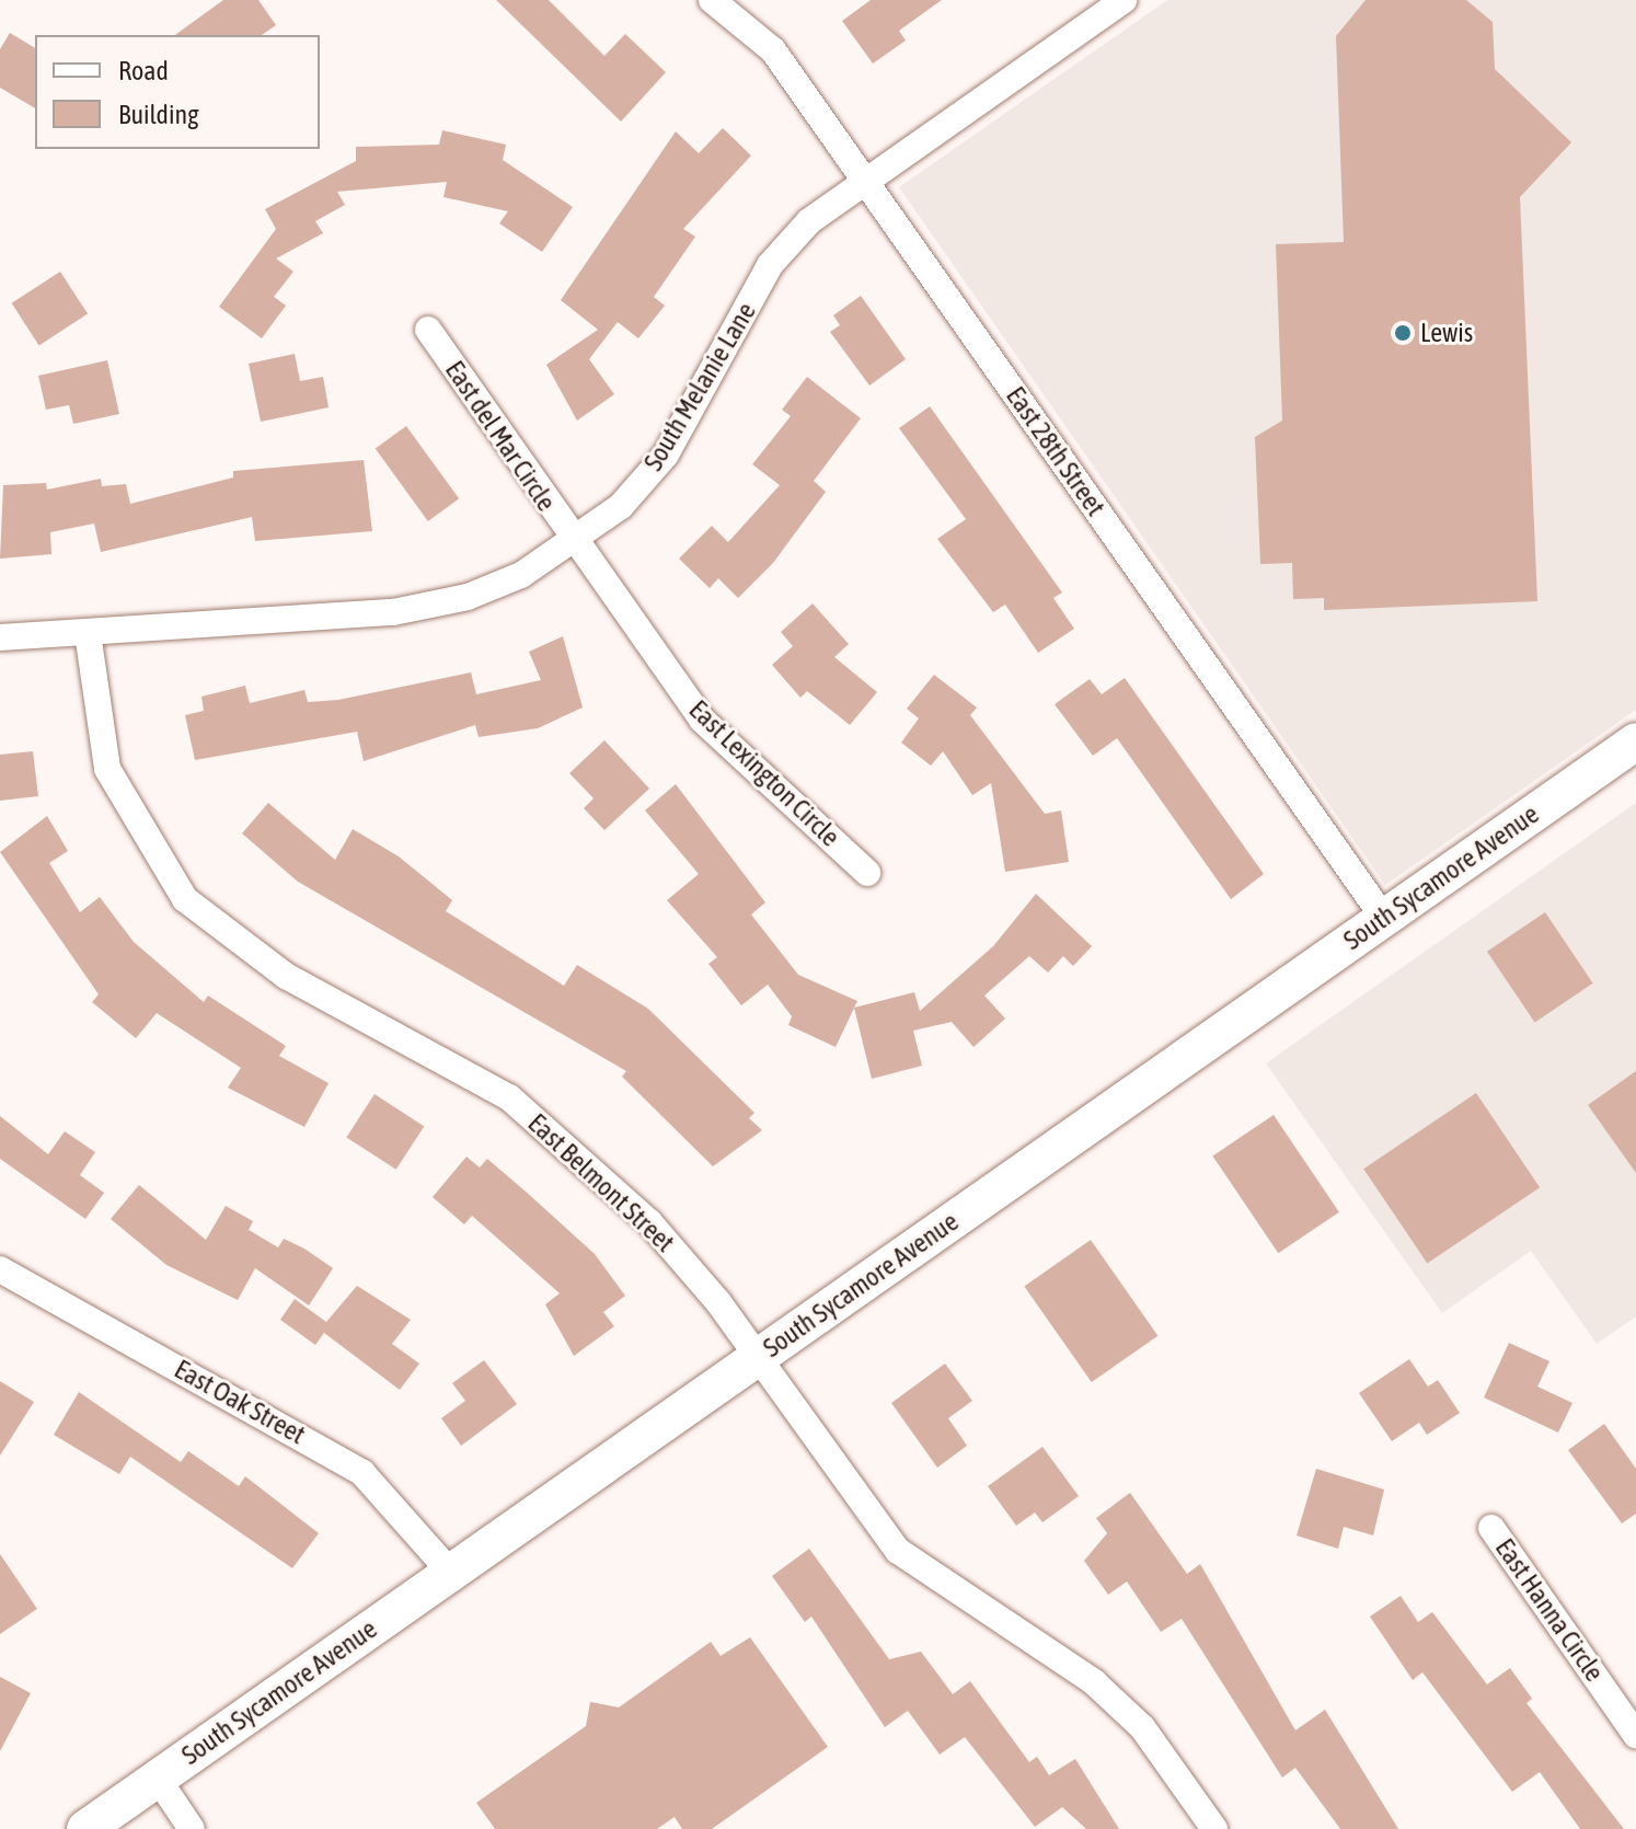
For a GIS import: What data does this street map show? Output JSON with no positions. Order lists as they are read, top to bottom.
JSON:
{
  "streets": {
    "main road": ["South Sycamore Avenue"],
    "street": [
      "South Melanie Lane",
      "East del Mar Circle",
      "East 28th Street",
      "East Lexington Circle",
      "East Belmont Street",
      "East Oak Street",
      "East Hanna Circle"
    ]
  },
  "crossings": [
    ["South Melanie Lane", "East del Mar Circle"],
    ["South Melanie Lane", "East 28th Street"],
    ["South Melanie Lane", "East Lexington Circle"],
    ["South Melanie Lane", "East Belmont Street"],
    ["East del Mar Circle", "East Lexington Circle"],
    ["East 28th Street", "South Sycamore Avenue"],
    ["South Sycamore Avenue", "East Belmont Street"],
    ["South Sycamore Avenue", "East Oak Street"]
  ],
  "places": ["Lewis"],
  "legend": ["Road", "Building"]
}
